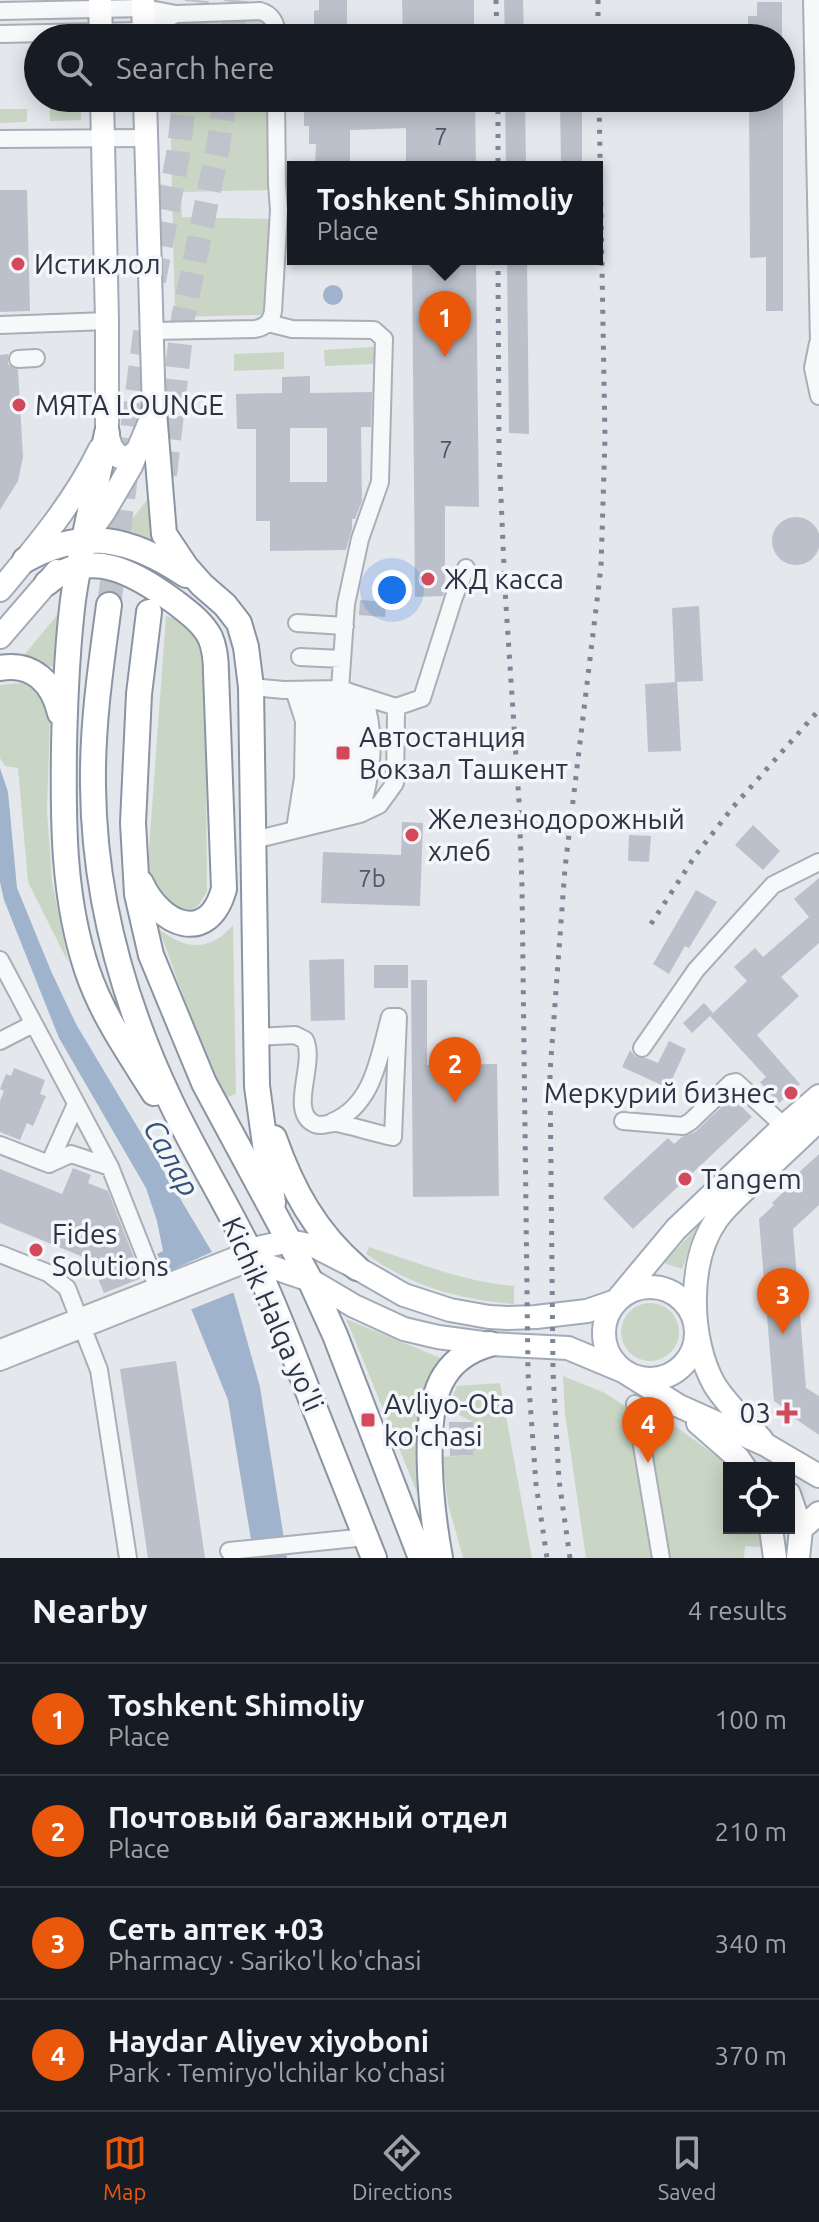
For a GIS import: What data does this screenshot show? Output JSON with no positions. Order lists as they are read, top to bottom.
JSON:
{
  "streets": {
    "highway": ["Kichik Halqa yo'li"]
  },
  "water": ["Салар"],
  "places": {
    "other": [
      "Истиклол",
      "МЯТА LOUNGE",
      "ЖД касса",
      "Железнодорожный хлеб",
      "Меркурий бизнес",
      "Tangem",
      "Fides Solutions"
    ],
    "transit": ["Автостанция Вокзал Ташкент", "Avliyo-Ota ko'chasi"],
    "health": ["03"]
  },
  "house_numbers": ["7", "7", "7b"],
  "page": {
    "search": "Search here",
    "popup": ["Toshkent Shimoliy", "Place"],
    "pins": [
      "1",
      "2",
      "3",
      "4"
    ],
    "heading": ["Nearby", "4 results"],
    "list": [
      {
        "mark": "1",
        "name": "Toshkent Shimoliy",
        "note": "Place",
        "value": "100 m"
      },
      {
        "mark": "2",
        "name": "Почтовый багажный отдел",
        "note": "Place",
        "value": "210 m"
      },
      {
        "mark": "3",
        "name": "Сеть аптек +03",
        "note": "Pharmacy · Sariko'l ko'chasi",
        "value": "340 m"
      },
      {
        "mark": "4",
        "name": "Haydar Aliyev xiyoboni",
        "note": "Park · Temiryo'lchilar ko'chasi",
        "value": "370 m"
      }
    ],
    "nav": ["Map", "Directions", "Saved"]
  }
}
